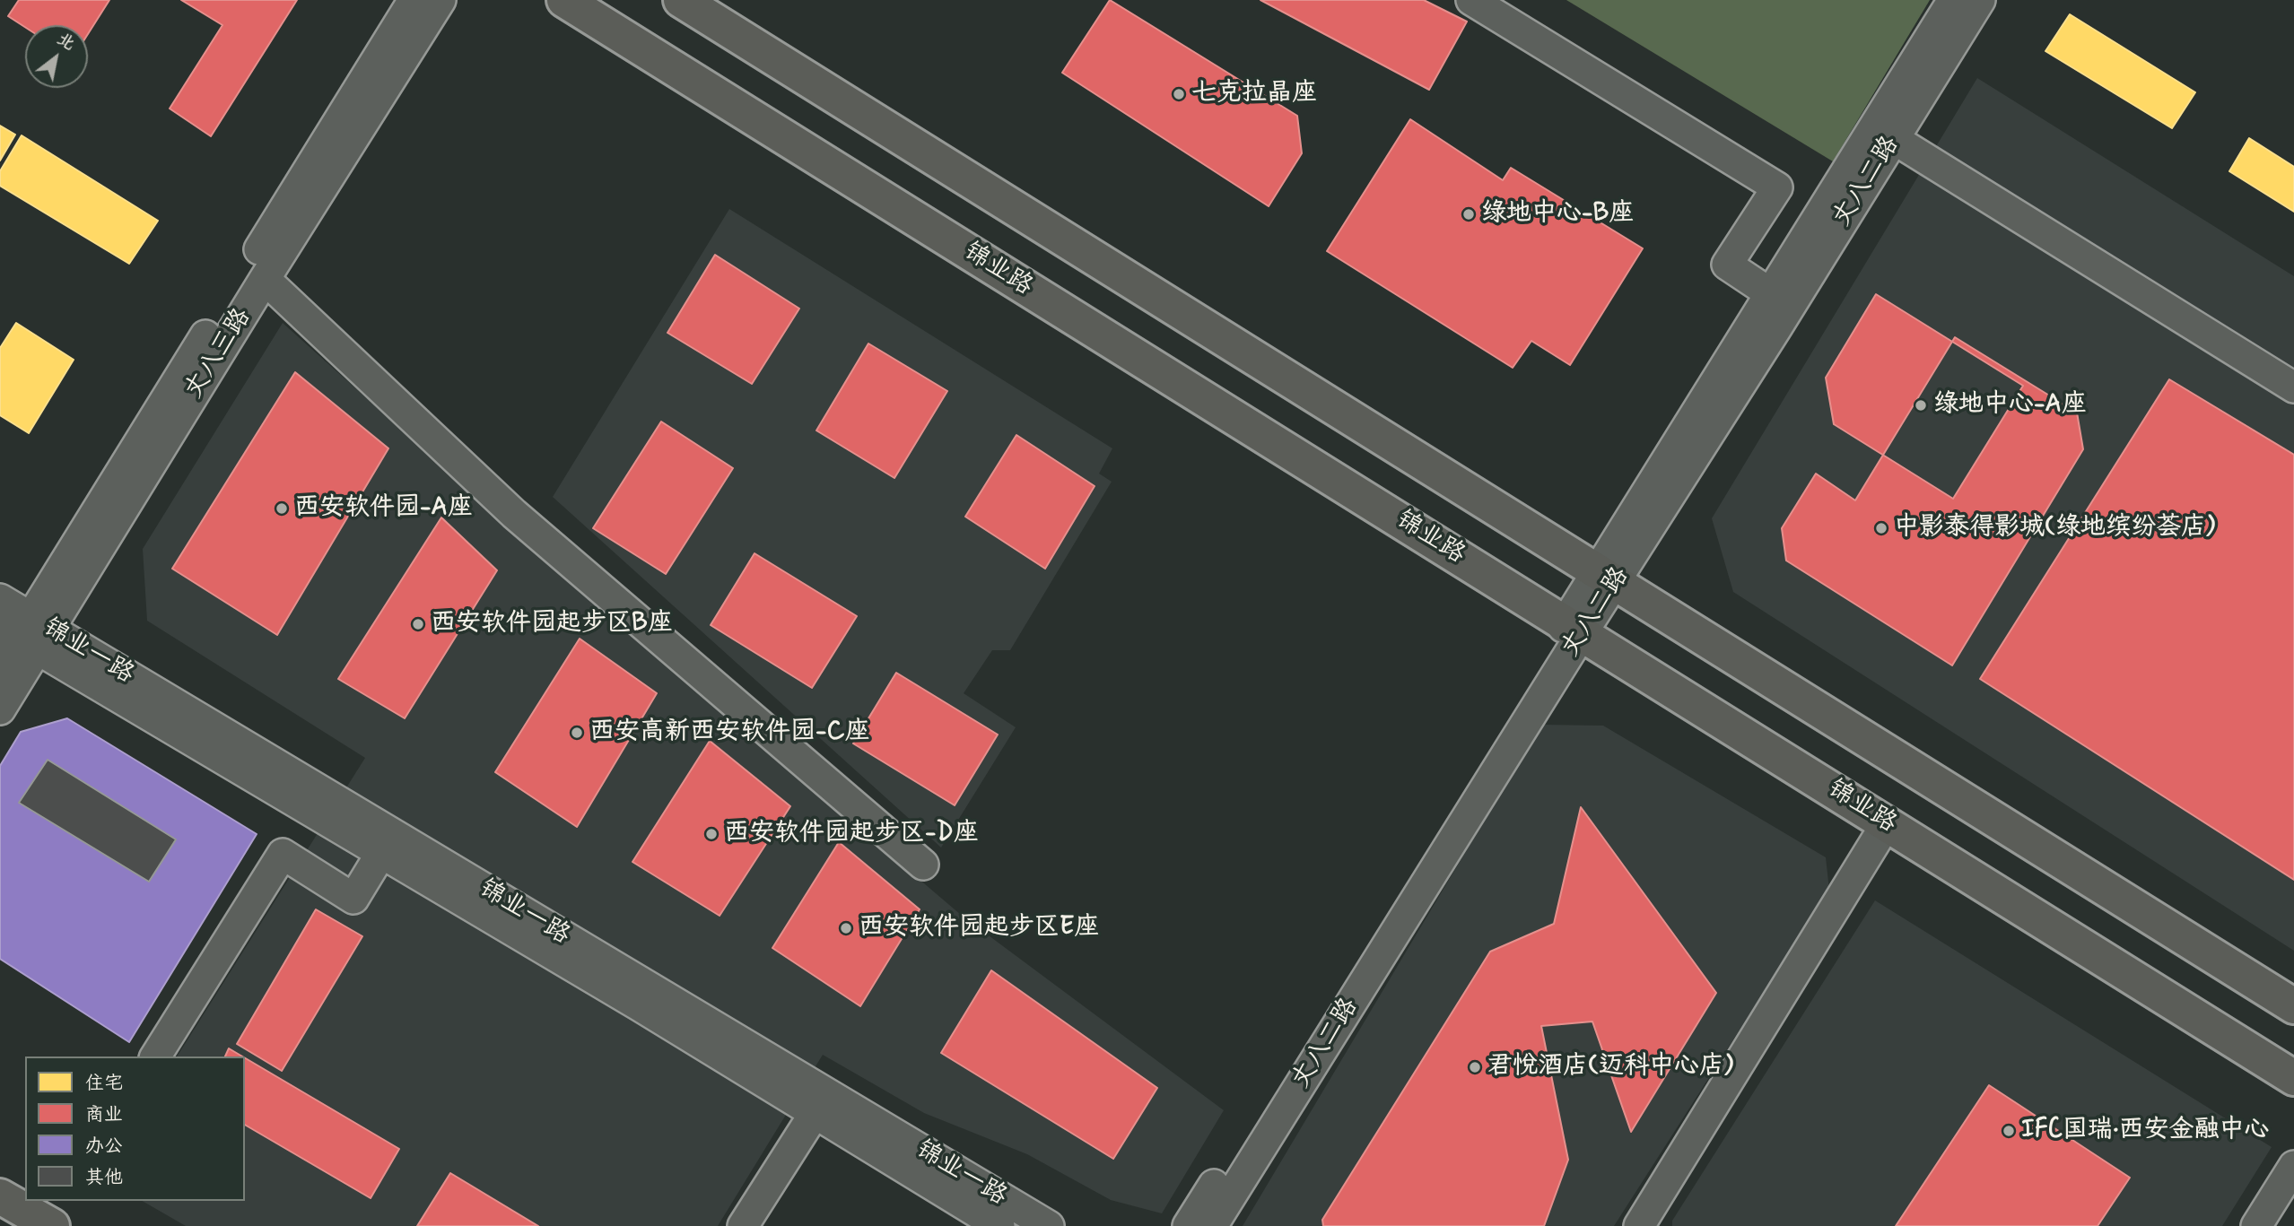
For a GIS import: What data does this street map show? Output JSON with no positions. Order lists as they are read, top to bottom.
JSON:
{
  "streets": {
    "main road": ["锦业路"],
    "street": ["丈八二路", "丈八三路", "锦业一路"]
  },
  "crossings": [
    ["丈八二路", "锦业路"],
    ["丈八三路", "锦业一路"]
  ],
  "places": [
    "七克拉晶座",
    "绿地中心-B座",
    "绿地中心-A座",
    "西安软件园-A座",
    "中影泰得影城(绿地缤纷荟店)",
    "西安软件园起步区B座",
    "西安高新西安软件园-C座",
    "西安软件园起步区-D座",
    "西安软件园起步区E座",
    "君悦酒店(迈科中心店)",
    "IFC国瑞·西安金融中心"
  ],
  "legend": [
    "住宅",
    "商业",
    "办公",
    "其他"
  ],
  "north": "top right"
}
